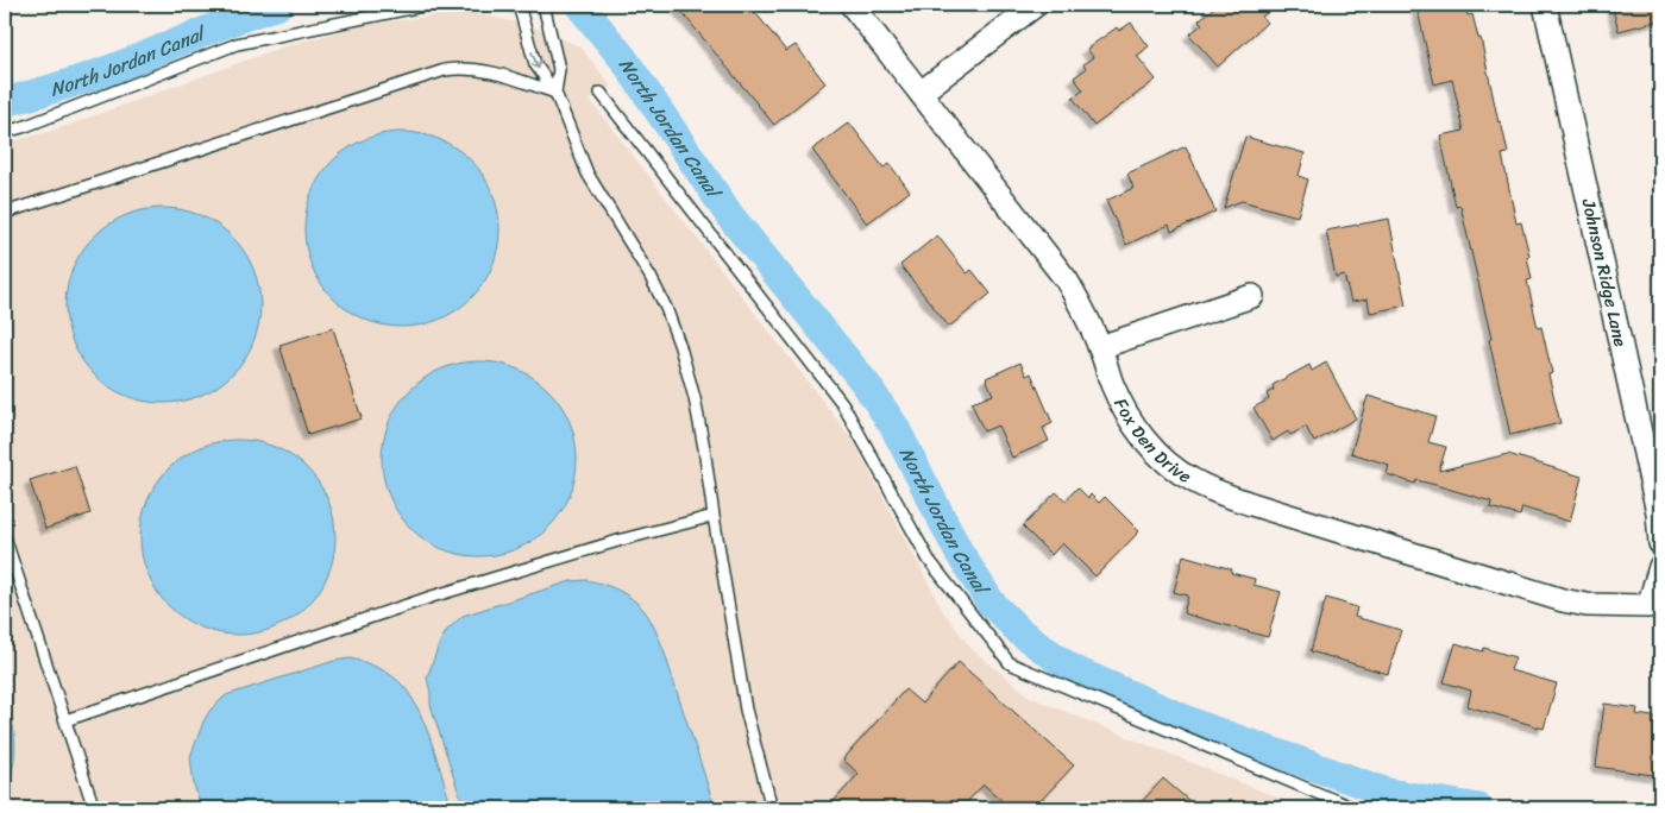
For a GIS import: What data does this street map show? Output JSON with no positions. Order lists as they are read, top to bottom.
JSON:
{
  "streets": {
    "street": ["Johnson Ridge Lane", "Fox Den Drive"]
  },
  "water": ["North Jordan Canal"]
}
